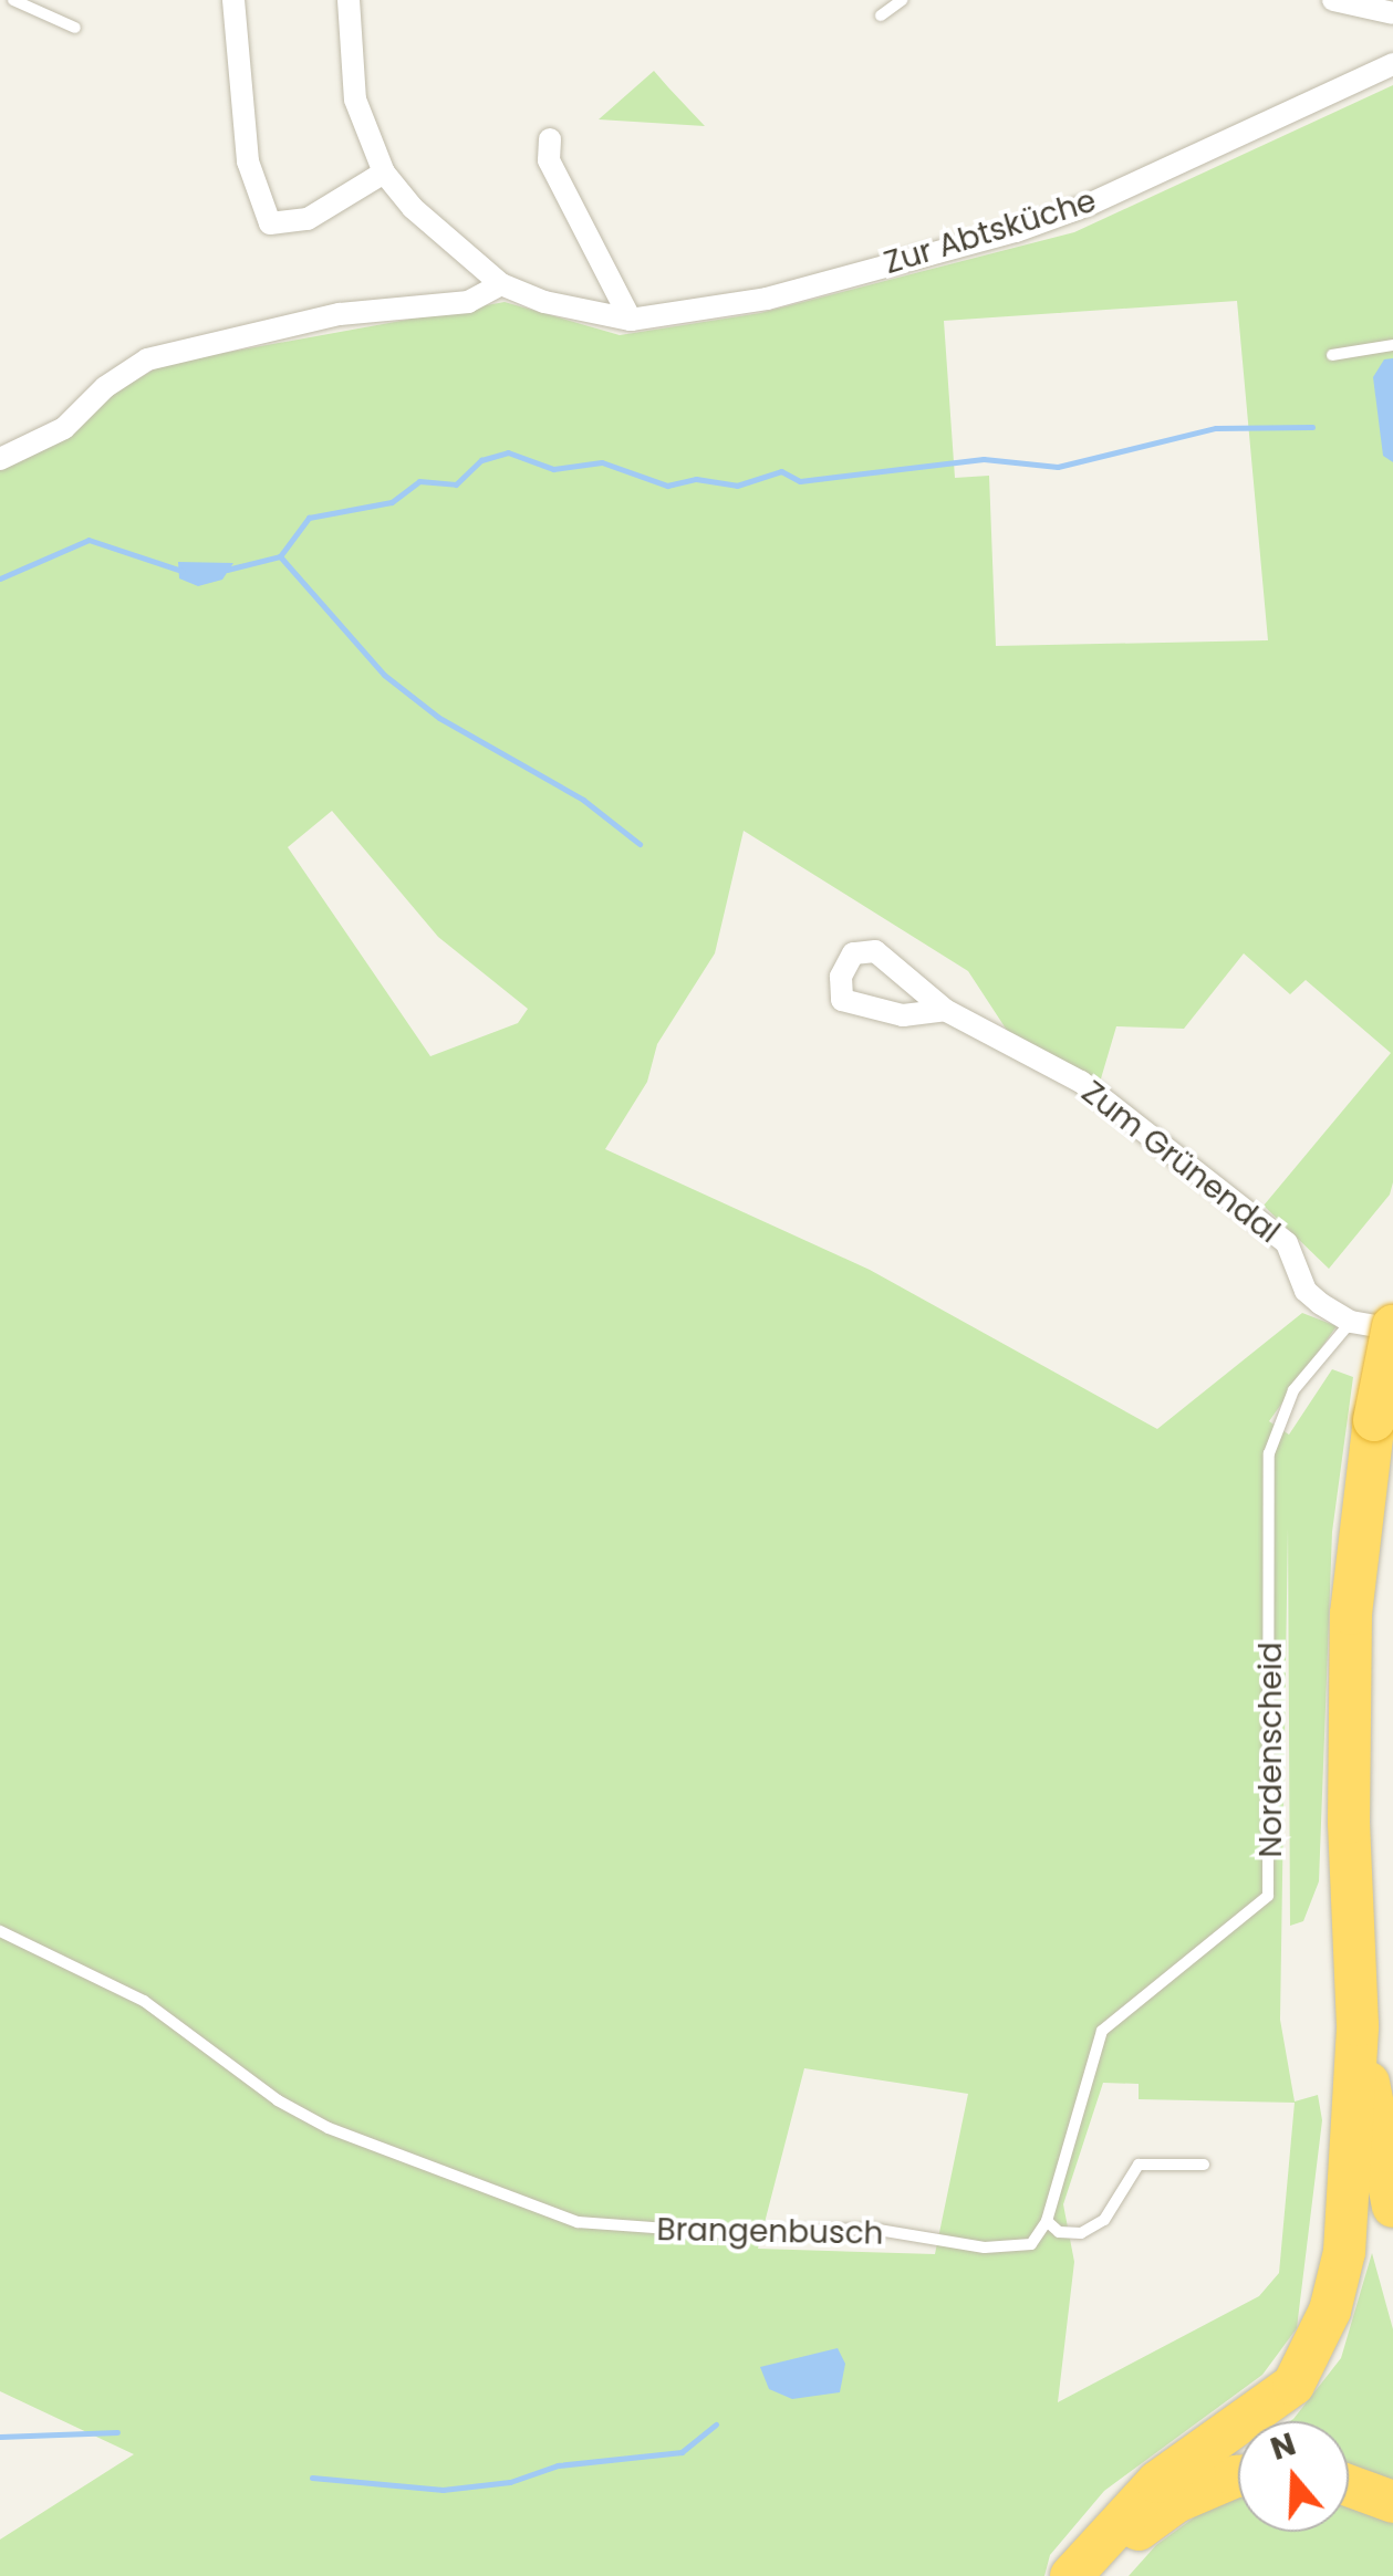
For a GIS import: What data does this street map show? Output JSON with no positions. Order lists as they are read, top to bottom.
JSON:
{
  "streets": {
    "street": ["Zur Abtsküche", "Zum Grünendal"],
    "lane": ["Nordenscheid", "Brangenbusch"]
  },
  "crossings": [
    ["Zum Grünendal", "Nordenscheid"],
    ["Nordenscheid", "Brangenbusch"]
  ],
  "north": "top"
}
